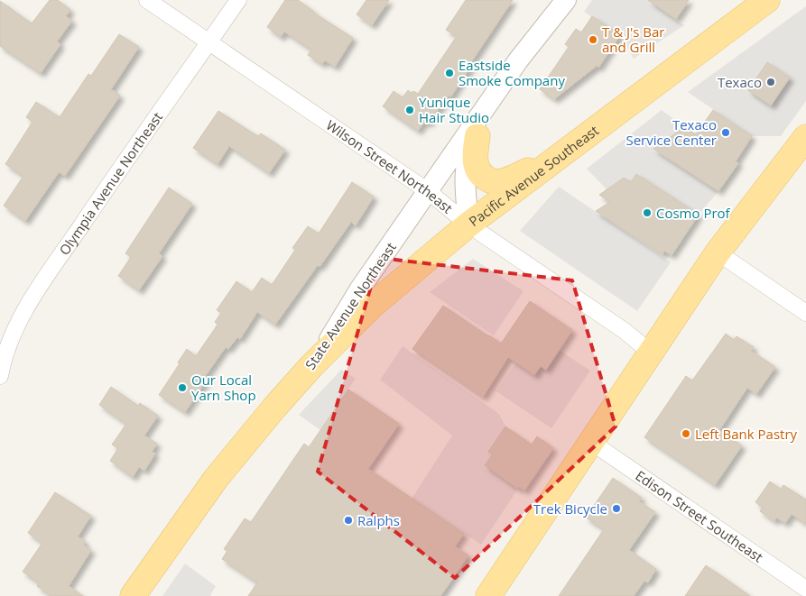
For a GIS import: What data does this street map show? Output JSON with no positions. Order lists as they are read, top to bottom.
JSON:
{
  "streets": {
    "main road": ["Pacific Avenue Southeast", "State Avenue Northeast"],
    "street": ["Wilson Street Northeast", "Olympia Avenue Northeast", "Edison Street Southeast"]
  },
  "crossings": [
    ["Wilson Street Northeast", "Pacific Avenue Southeast"],
    ["Wilson Street Northeast", "Olympia Avenue Northeast"],
    ["Wilson Street Northeast", "State Avenue Northeast"],
    ["Pacific Avenue Southeast", "State Avenue Northeast"]
  ],
  "places": [
    "T & J's Bar and Grill",
    "Eastside Smoke Company",
    "Texaco",
    "Yunique Hair Studio",
    "Texaco Service Center",
    "Cosmo Prof",
    "Our Local Yarn Shop",
    "Left Bank Pastry",
    "Trek Bicycle",
    "Ralphs"
  ]
}
